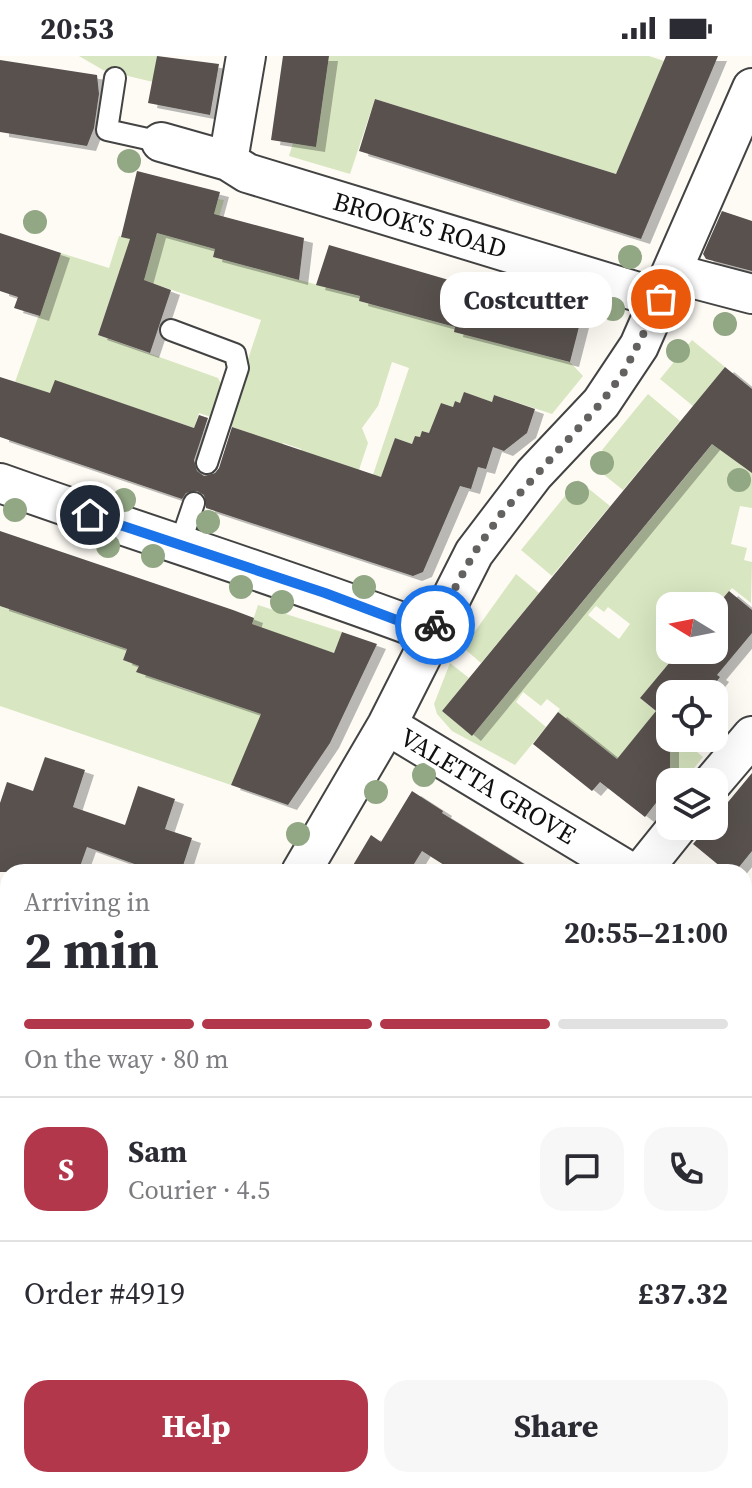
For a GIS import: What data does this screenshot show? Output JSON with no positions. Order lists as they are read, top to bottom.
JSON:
{
  "streets": {
    "street": ["BROOK'S ROAD", "VALETTA GROVE"]
  },
  "places": ["Costcutter"],
  "north": "left",
  "page": {
    "status": "20:53",
    "bubble": "Costcutter",
    "heading": ["2 min", "Arriving in", "20:55–21:00"],
    "panel": [
      "Sam",
      "Courier · 4.5",
      "Order #4919",
      "£37.32"
    ],
    "bar": "On the way · 80 m",
    "round": "S",
    "buttons": ["Help", "Share"]
  }
}
